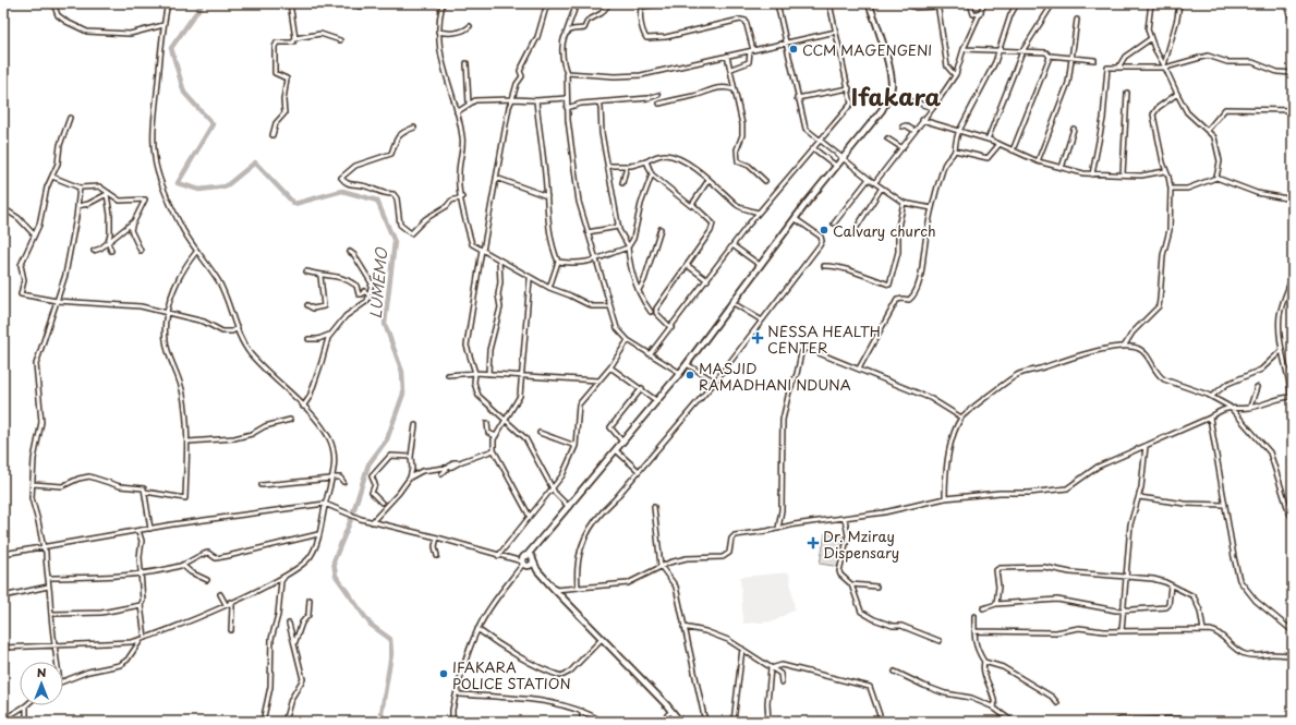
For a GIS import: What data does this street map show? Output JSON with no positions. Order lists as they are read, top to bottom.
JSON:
{
  "districts": ["Ifakara"],
  "water": ["LUMEMO"],
  "places": {
    "other": [
      "CCM MAGENGENI",
      "Calvary church",
      "MASJID RAMADHANI NDUNA",
      "IFAKARA POLICE STATION"
    ],
    "health": ["NESSA HEALTH CENTER", "Dr. Mziray Dispensary"]
  },
  "north": "top"
}
